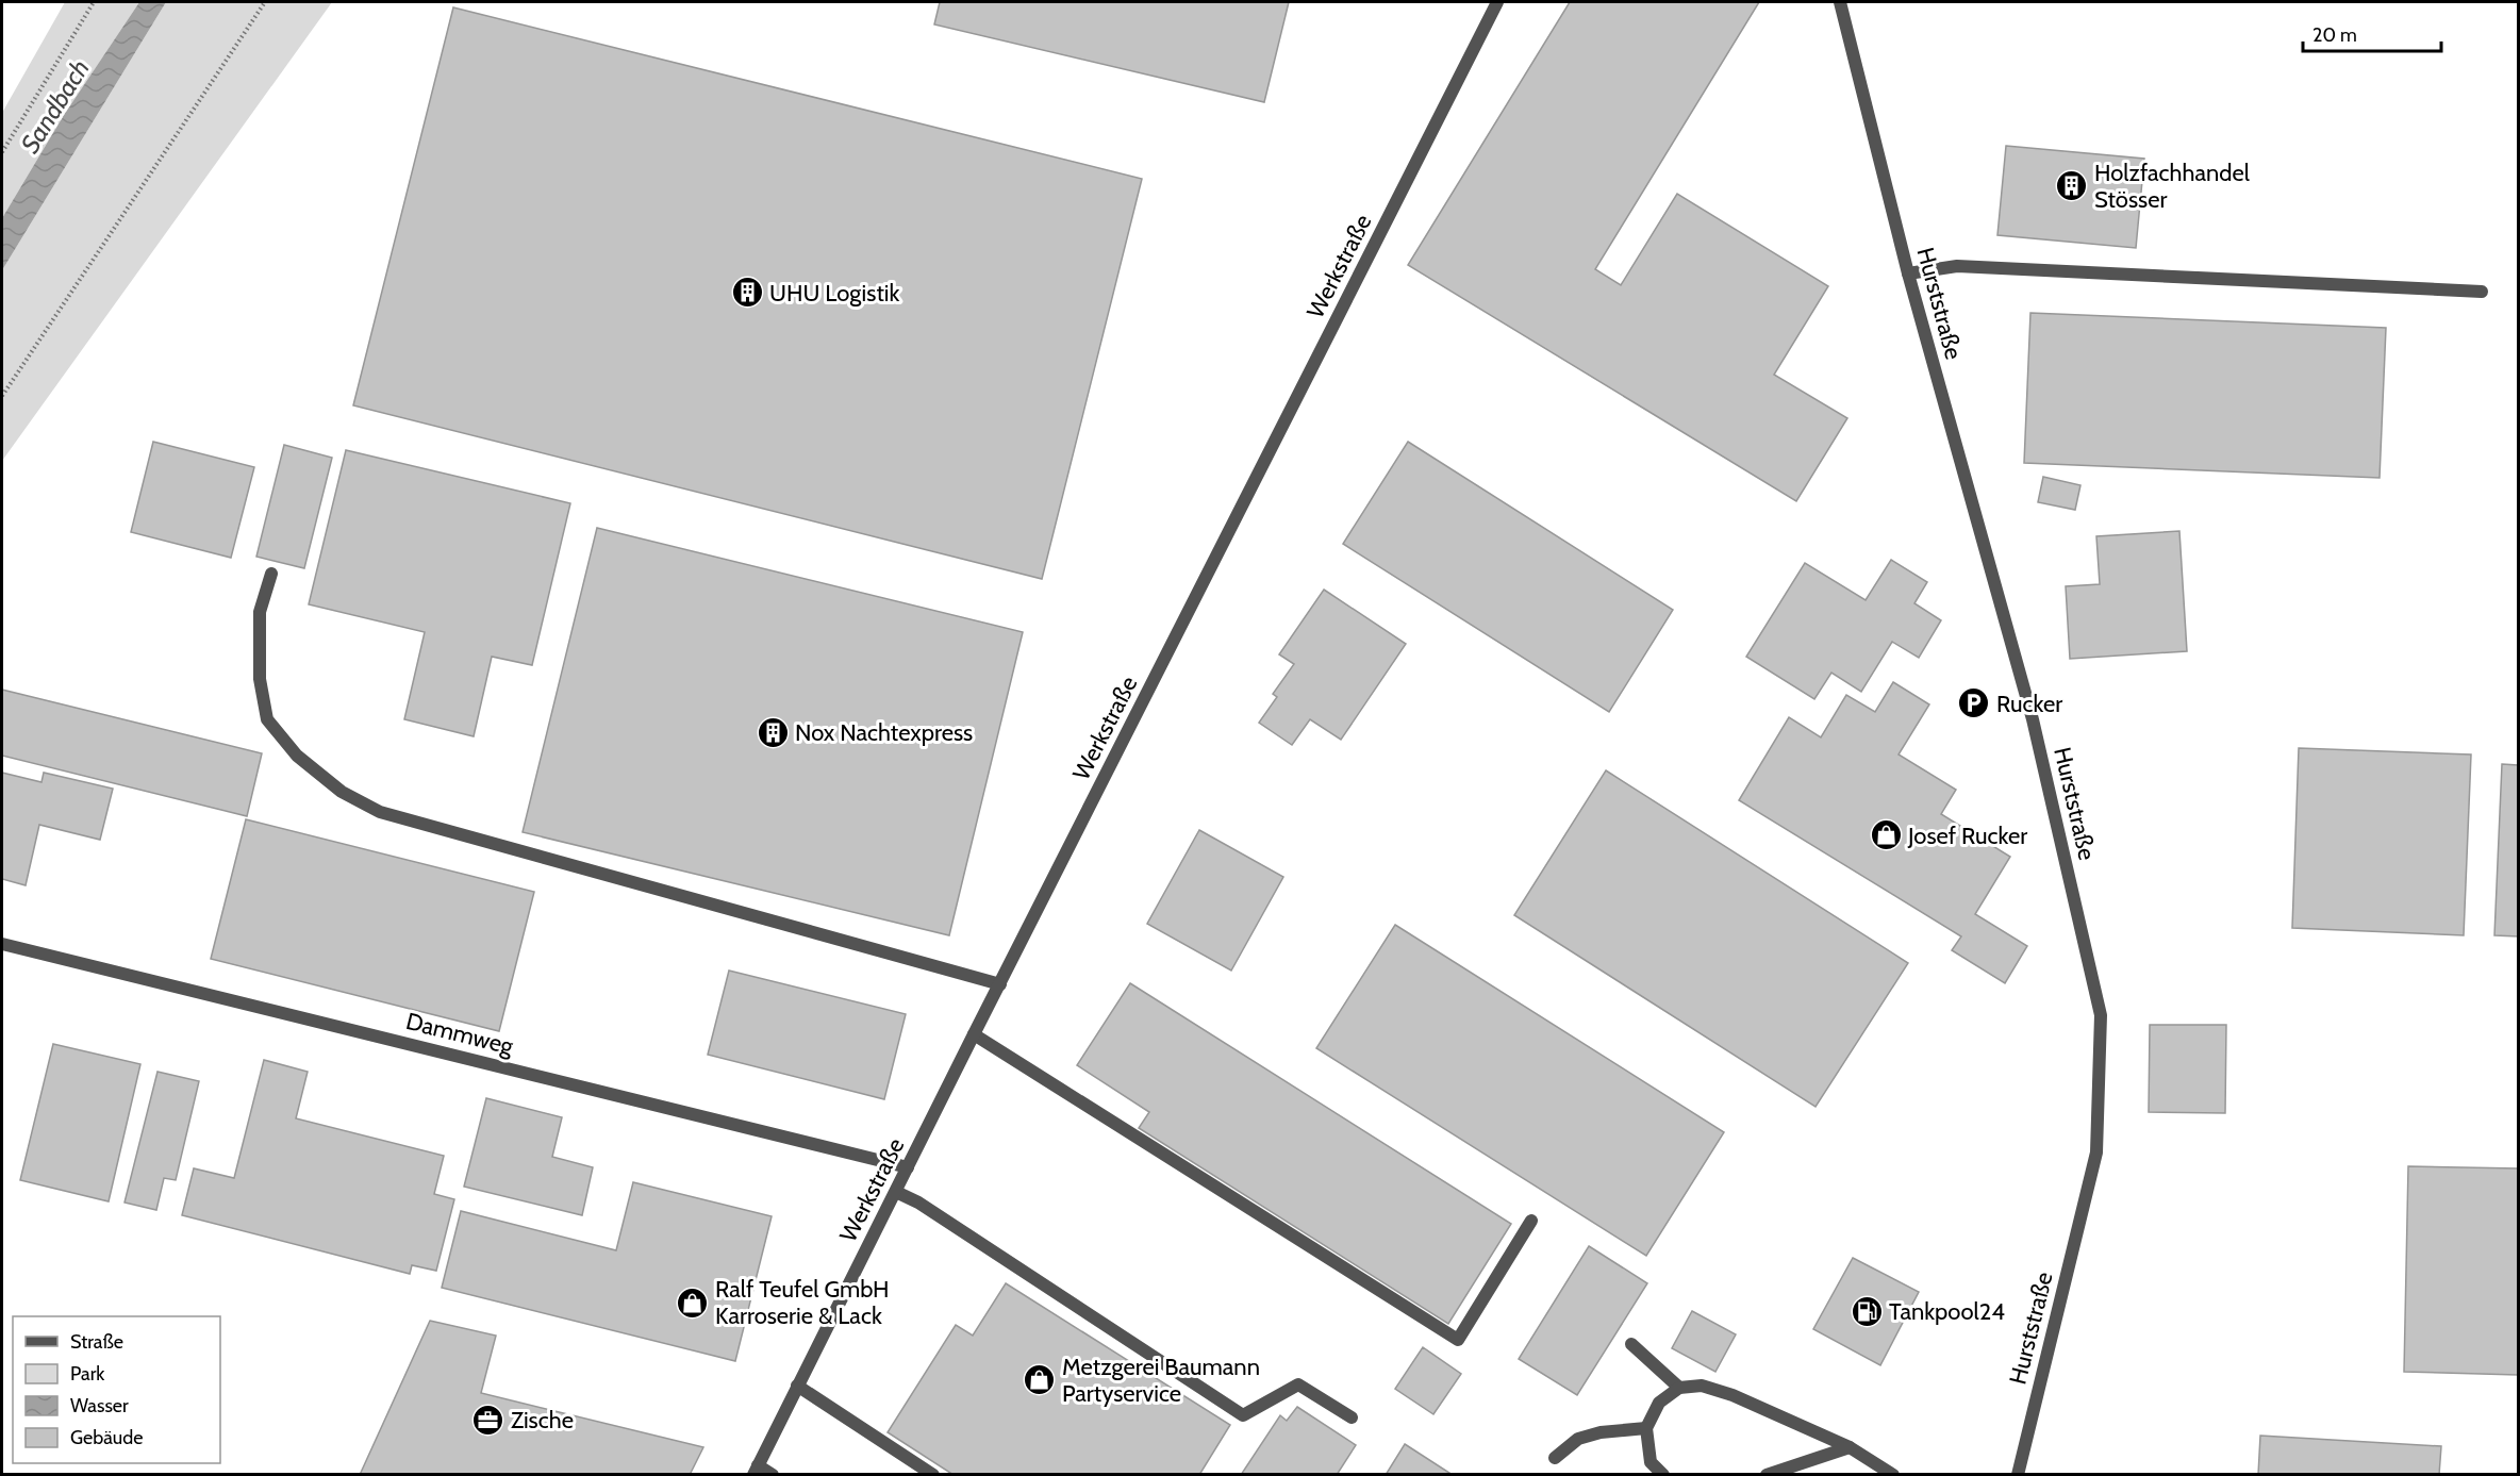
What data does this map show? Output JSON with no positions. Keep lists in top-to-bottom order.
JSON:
{
  "streets": {
    "street": ["Werkstraße", "Hurststraße", "Dammweg"]
  },
  "crossings": [
    ["Werkstraße", "Dammweg"]
  ],
  "water": ["Sandbach"],
  "places": {
    "building": ["Holzfachhandel Stösser", "UHU Logistik", "Nox Nachtexpress"],
    "parking": ["Rucker"],
    "shop": ["Josef Rucker", "Ralf Teufel GmbH Karroserie & Lack", "Metzgerei Baumann Partyservice"],
    "fuel station": ["Tankpool24"],
    "office": ["Zische"]
  },
  "legend": [
    "Straße",
    "Park",
    "Wasser",
    "Gebäude"
  ],
  "scale_bar": "20 m"
}
